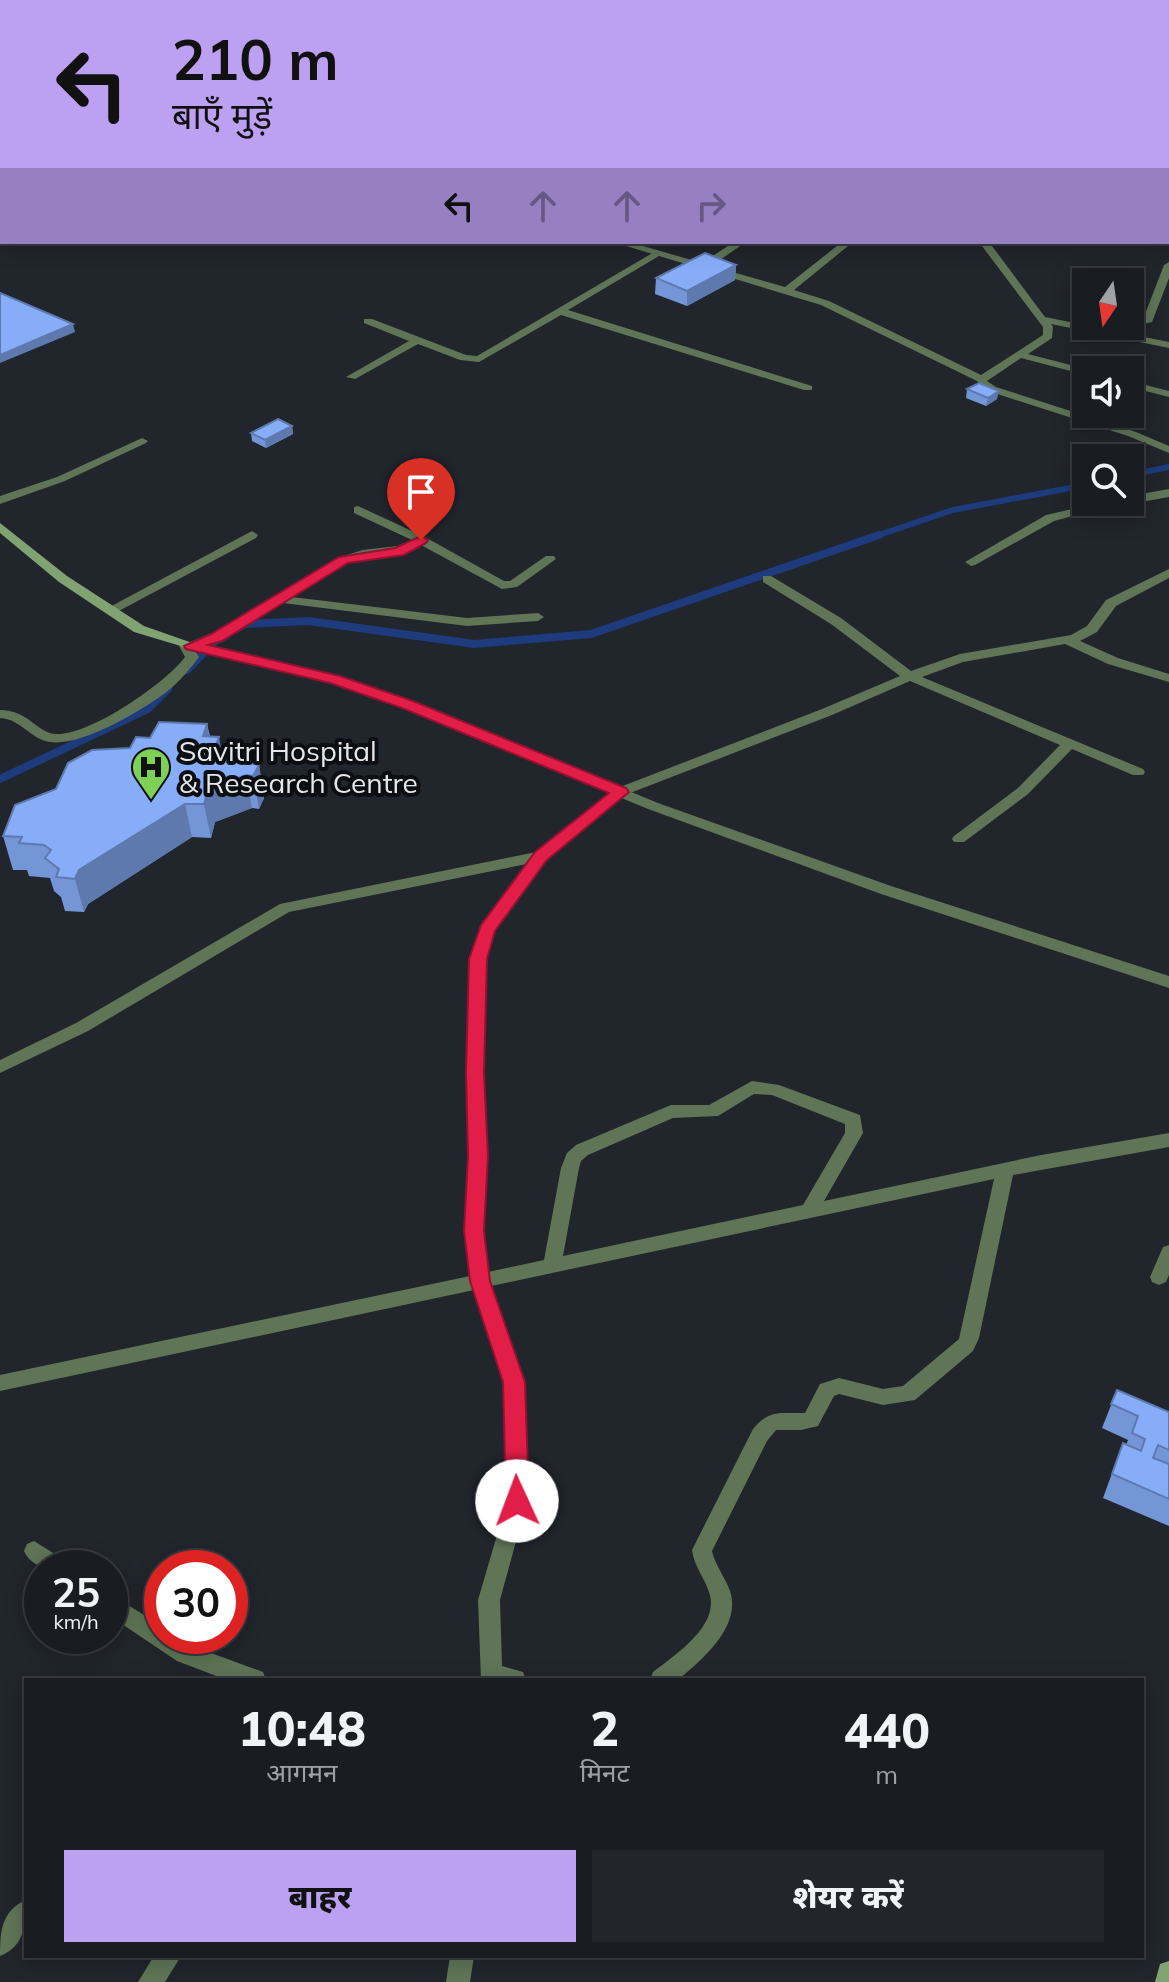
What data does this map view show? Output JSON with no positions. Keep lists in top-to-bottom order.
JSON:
{
  "places": {
    "hospital": ["Savitri Hospital & Research Centre"]
  },
  "north": "bottom",
  "page": {
    "turn": ["210 m", "बाएँ मुड़ें"],
    "speed": "25 km/h",
    "limit": "30",
    "eta": [
      "10:48",
      "आगमन",
      "2",
      "मिनट",
      "440",
      "m"
    ],
    "buttons": ["बाहर", "शेयर करें"]
  }
}
